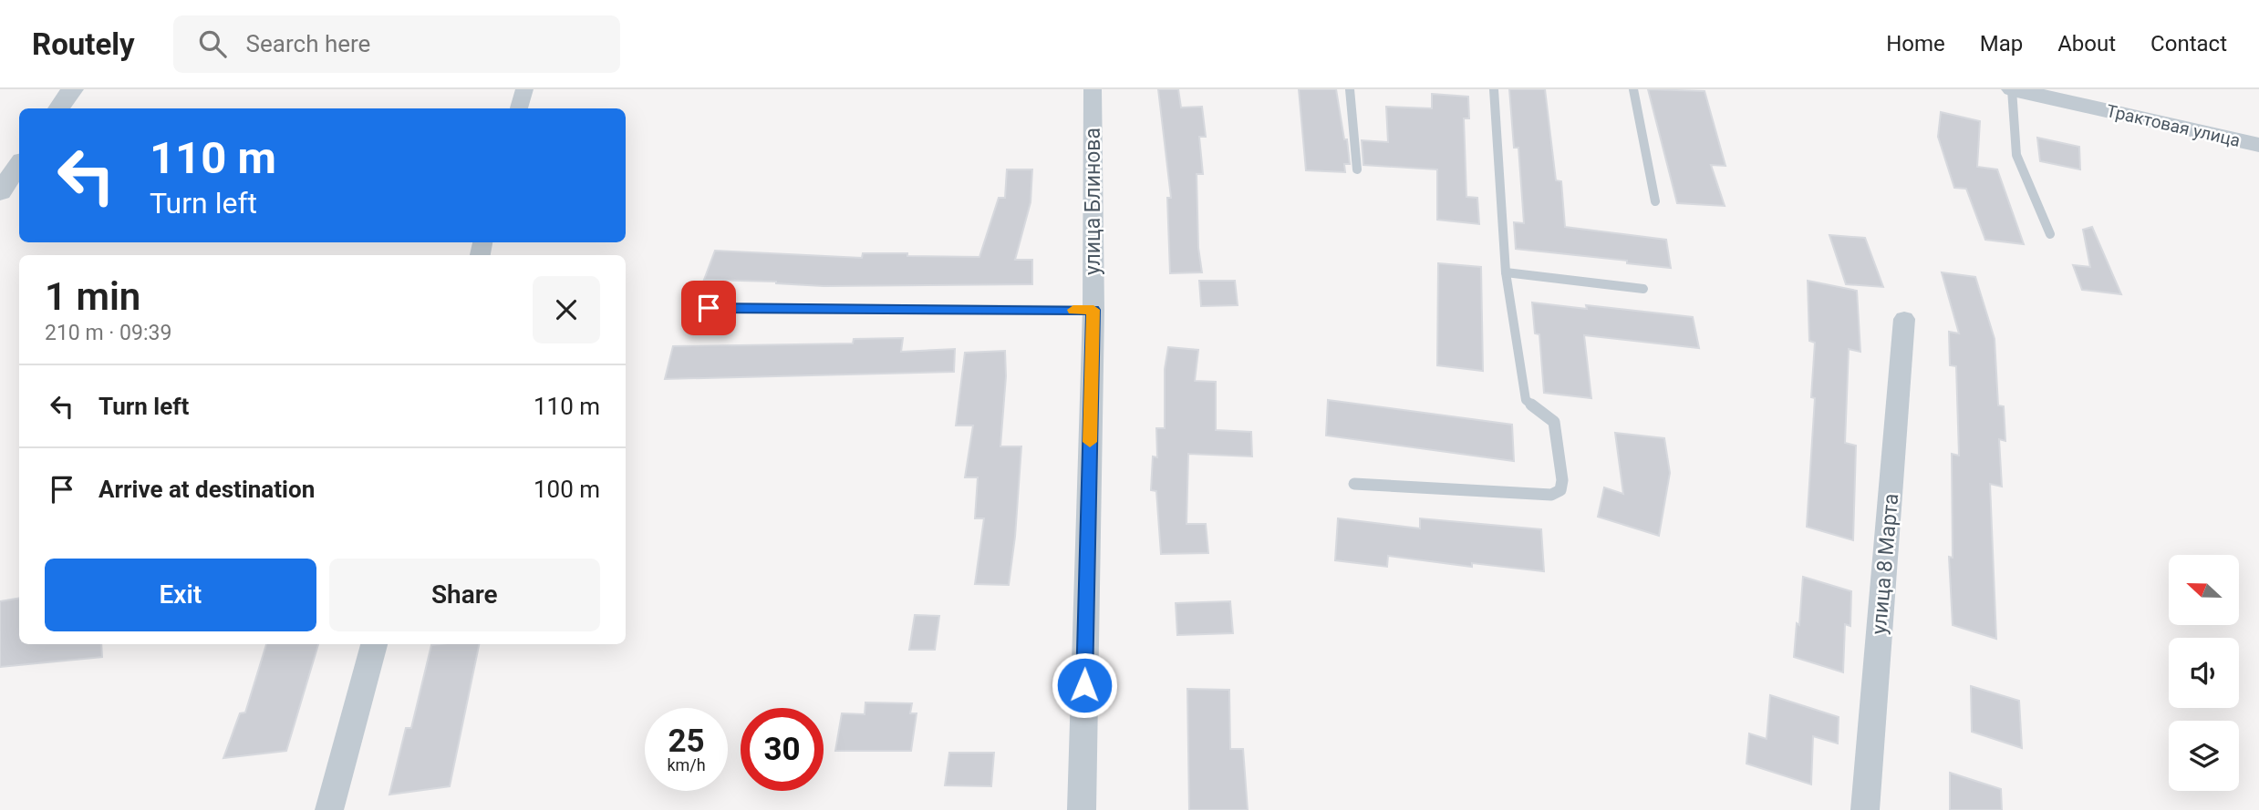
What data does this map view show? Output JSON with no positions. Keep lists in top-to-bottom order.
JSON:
{
  "streets": {
    "street": ["Трактовая улица", "улица Блинова", "улица 8 Марта"]
  },
  "north": "left",
  "page": {
    "header": "Routely",
    "search": "Search here",
    "nav": [
      "Home",
      "Map",
      "About",
      "Contact"
    ],
    "turn": ["110 m", "Turn left"],
    "heading": ["1 min", "210 m · 09:39"],
    "list": [
      {
        "name": "Turn left",
        "value": "110 m"
      },
      {
        "name": "Arrive at destination",
        "value": "100 m"
      }
    ],
    "buttons": ["Exit", "Share"],
    "speed": "25 km/h",
    "limit": "30"
  }
}
